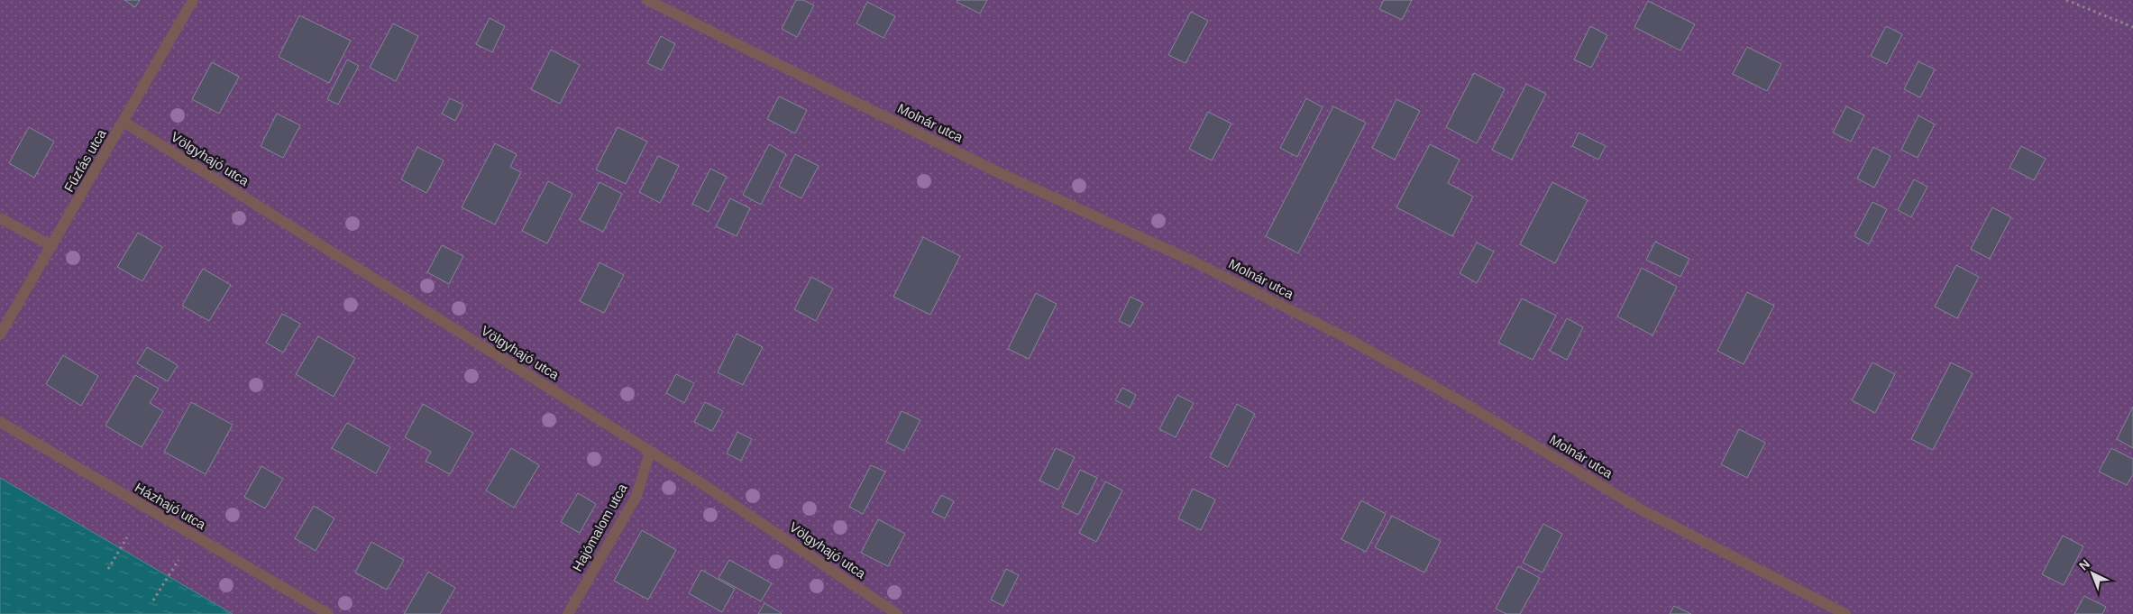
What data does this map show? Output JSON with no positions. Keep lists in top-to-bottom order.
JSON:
{
  "streets": {
    "street": [
      "Molnár utca",
      "Völgyhajó utca",
      "Fűzfás utca",
      "Házhajó utca",
      "Hajómalom utca"
    ]
  },
  "crossings": [
    ["Völgyhajó utca", "Fűzfás utca"],
    ["Völgyhajó utca", "Hajómalom utca"]
  ],
  "north": "top left"
}
